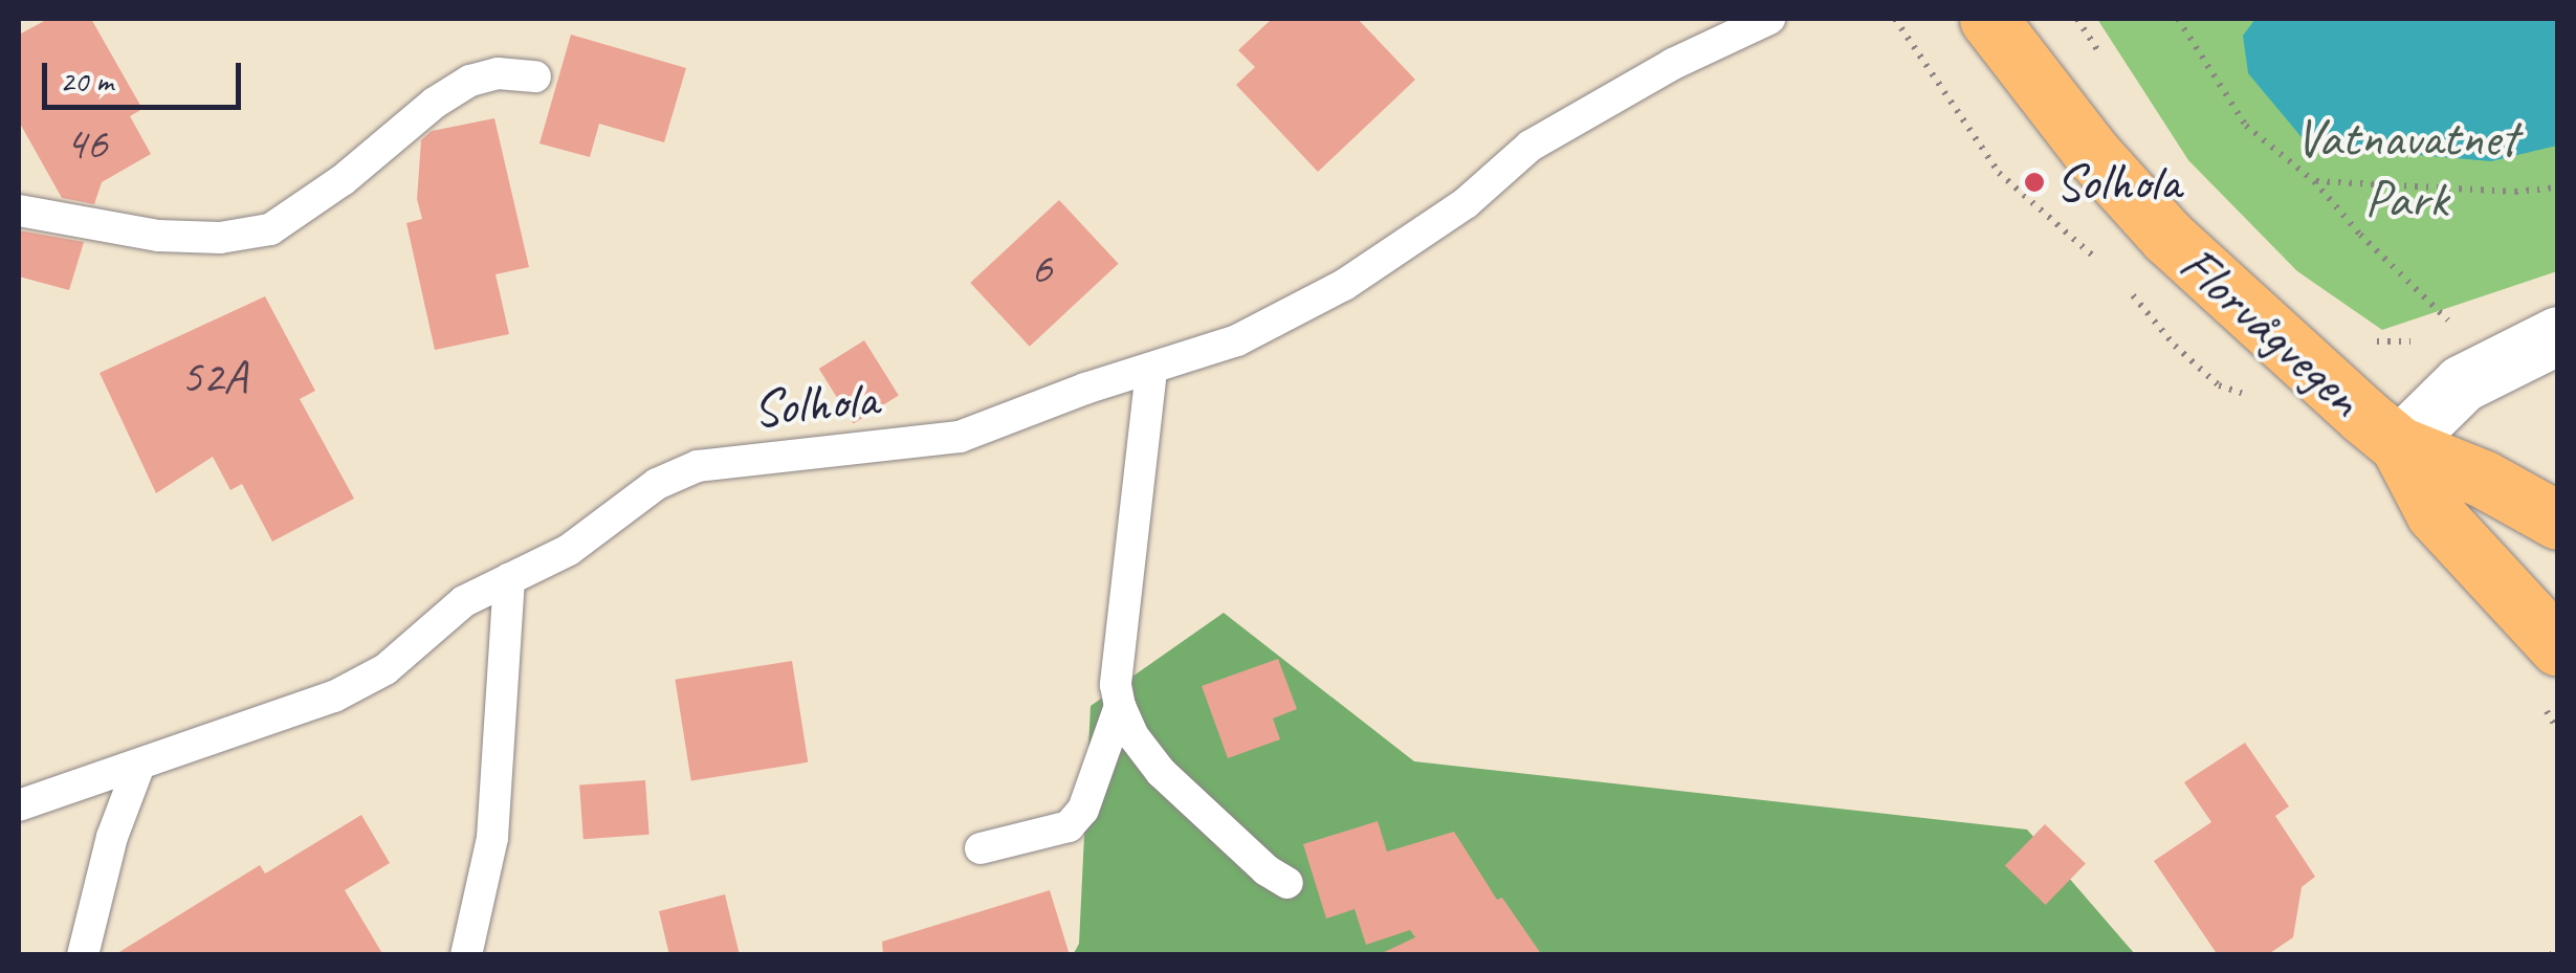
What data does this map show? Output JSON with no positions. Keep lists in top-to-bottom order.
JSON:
{
  "streets": {
    "main road": ["Florvågvegen"],
    "lane": ["Solhola"]
  },
  "parks": ["Vatnavatnet Park"],
  "places": ["Solhola"],
  "house_numbers": ["46", "6", "52A"],
  "scale_bar": "20 m"
}
